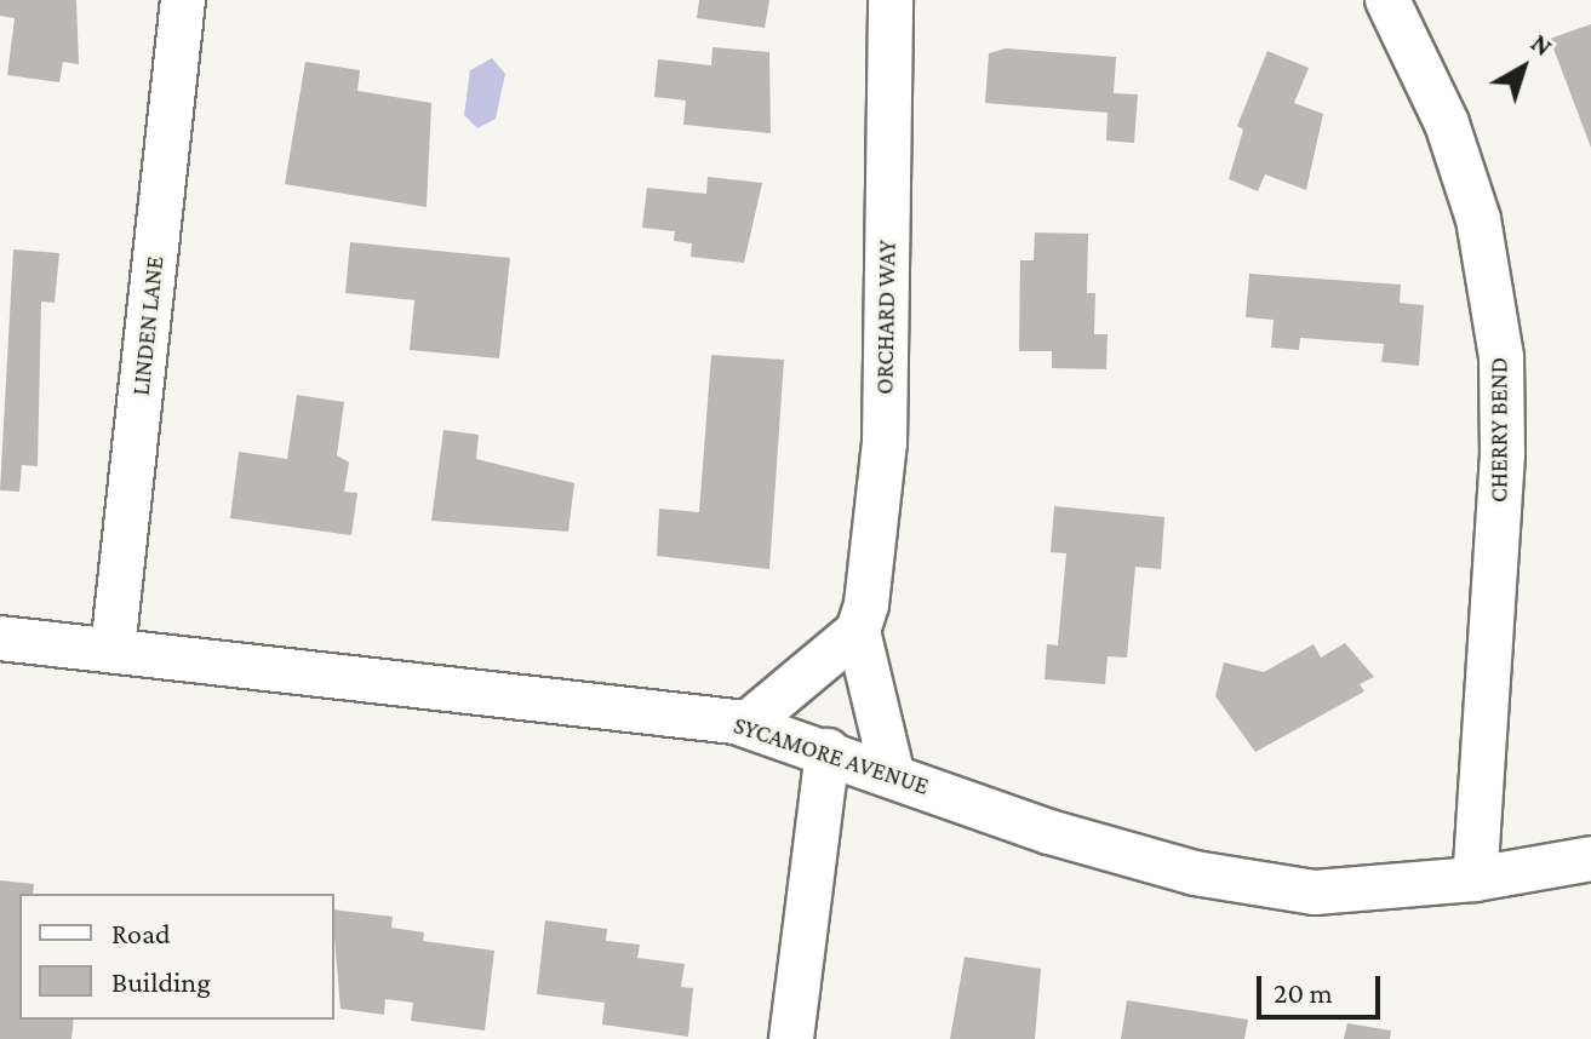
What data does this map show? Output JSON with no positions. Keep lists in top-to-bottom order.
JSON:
{
  "streets": {
    "street": [
      "ORCHARD WAY",
      "LINDEN LANE",
      "CHERRY BEND",
      "SYCAMORE AVENUE"
    ]
  },
  "crossings": [
    ["ORCHARD WAY", "SYCAMORE AVENUE"],
    ["LINDEN LANE", "SYCAMORE AVENUE"],
    ["CHERRY BEND", "SYCAMORE AVENUE"]
  ],
  "legend": ["Road", "Building"],
  "scale_bar": "20 m",
  "north": "top right"
}
